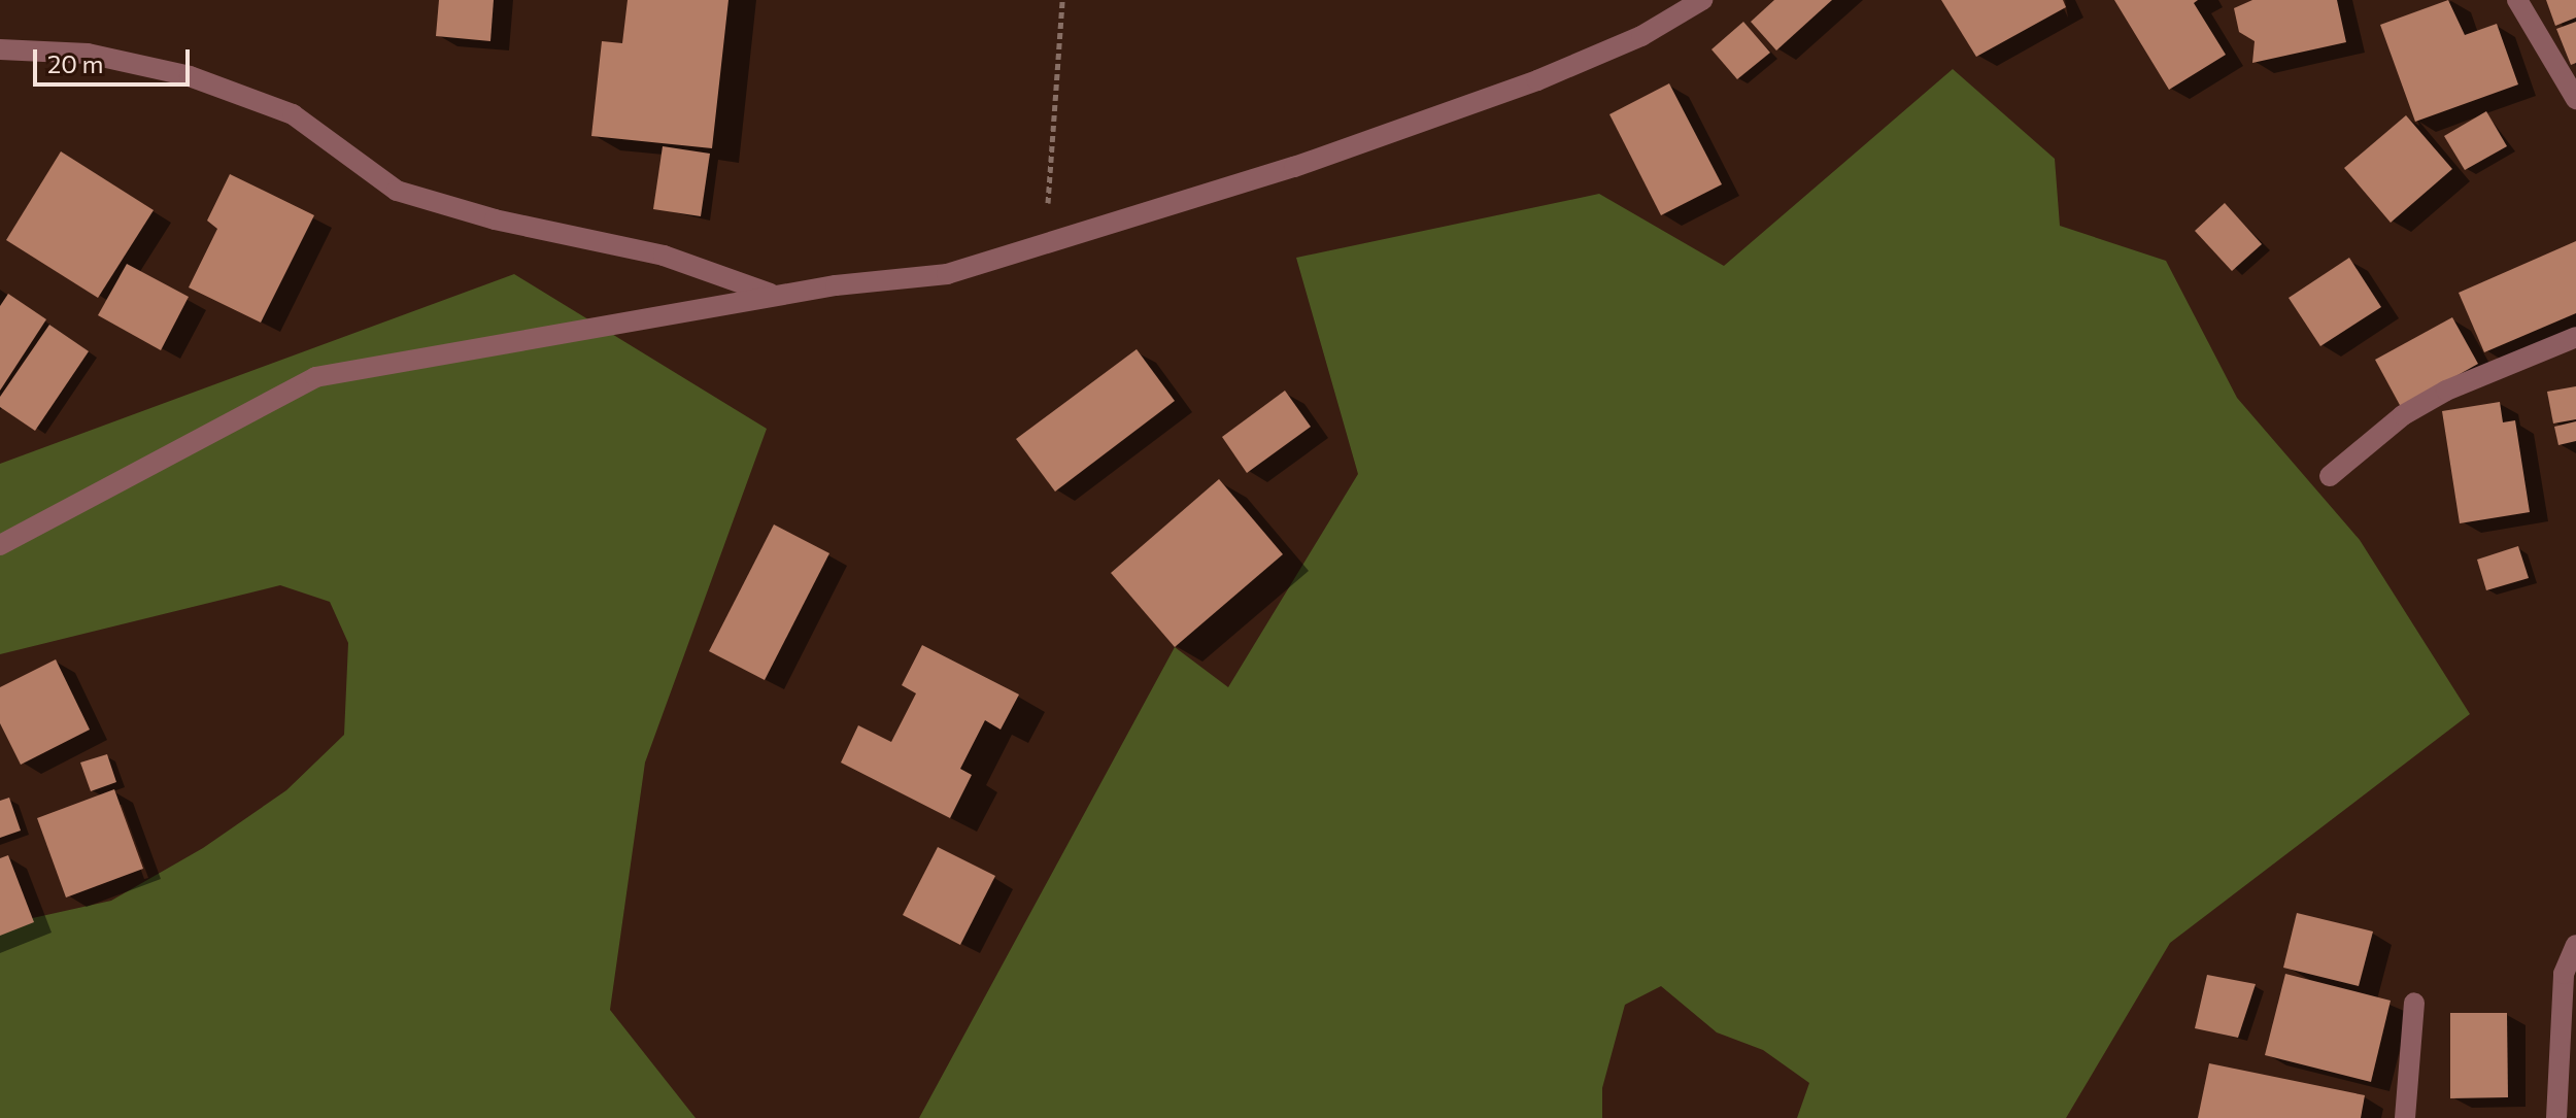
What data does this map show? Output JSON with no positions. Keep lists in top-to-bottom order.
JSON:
{
  "scale_bar": "20 m"
}
